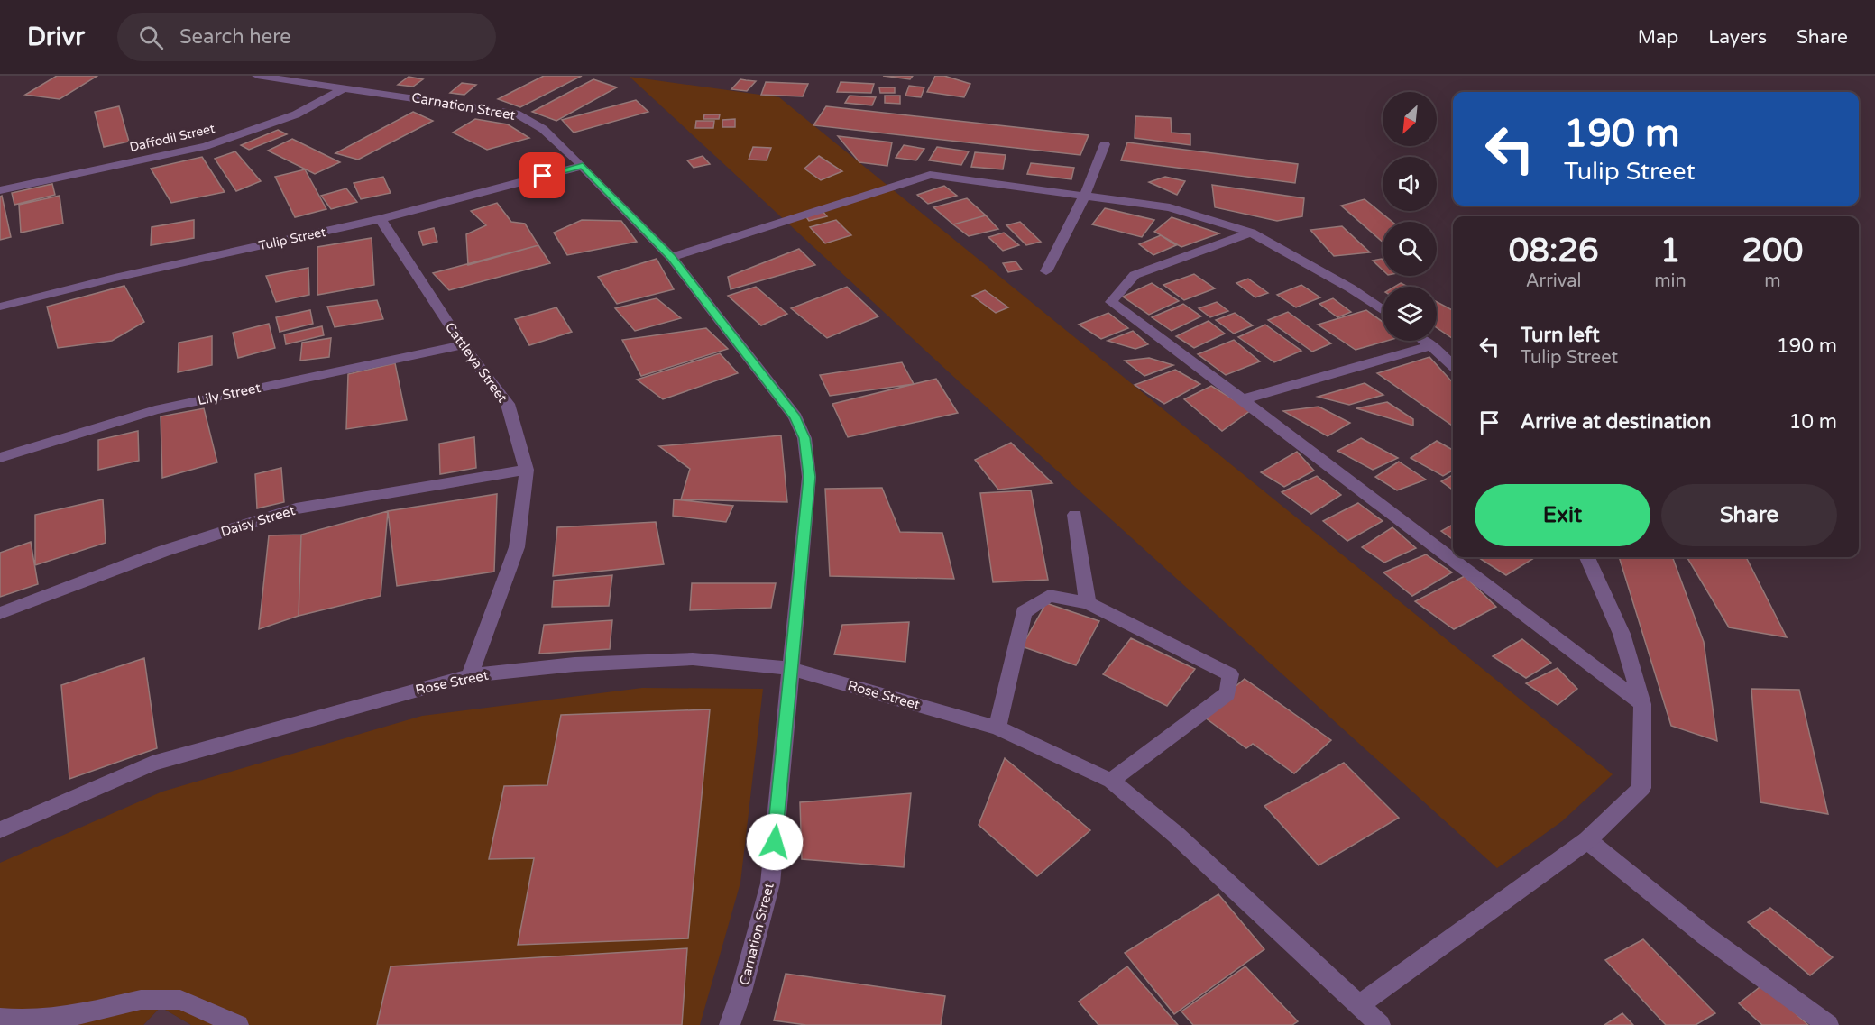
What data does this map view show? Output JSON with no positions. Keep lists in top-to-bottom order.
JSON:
{
  "streets": {
    "street": [
      "Carnation Street",
      "Daffodil Street",
      "Tulip Street",
      "Cattleya Street",
      "Lily Street",
      "Daisy Street",
      "Rose Street"
    ]
  },
  "crossings": [
    ["Carnation Street", "Daffodil Street"],
    ["Carnation Street", "Tulip Street"],
    ["Carnation Street", "Rose Street"],
    ["Tulip Street", "Cattleya Street"],
    ["Cattleya Street", "Lily Street"],
    ["Cattleya Street", "Daisy Street"],
    ["Cattleya Street", "Rose Street"]
  ],
  "north": "bottom left",
  "page": {
    "header": "Drivr",
    "search": "Search here",
    "nav": ["Map", "Layers", "Share"],
    "turn": ["190 m", "Tulip Street"],
    "eta": [
      "08:26",
      "Arrival",
      "1",
      "min",
      "200",
      "m"
    ],
    "list": [
      {
        "name": "Turn left",
        "note": "Tulip Street",
        "value": "190 m"
      },
      {
        "name": "Arrive at destination",
        "value": "10 m"
      }
    ],
    "buttons": ["Exit", "Share"]
  }
}
